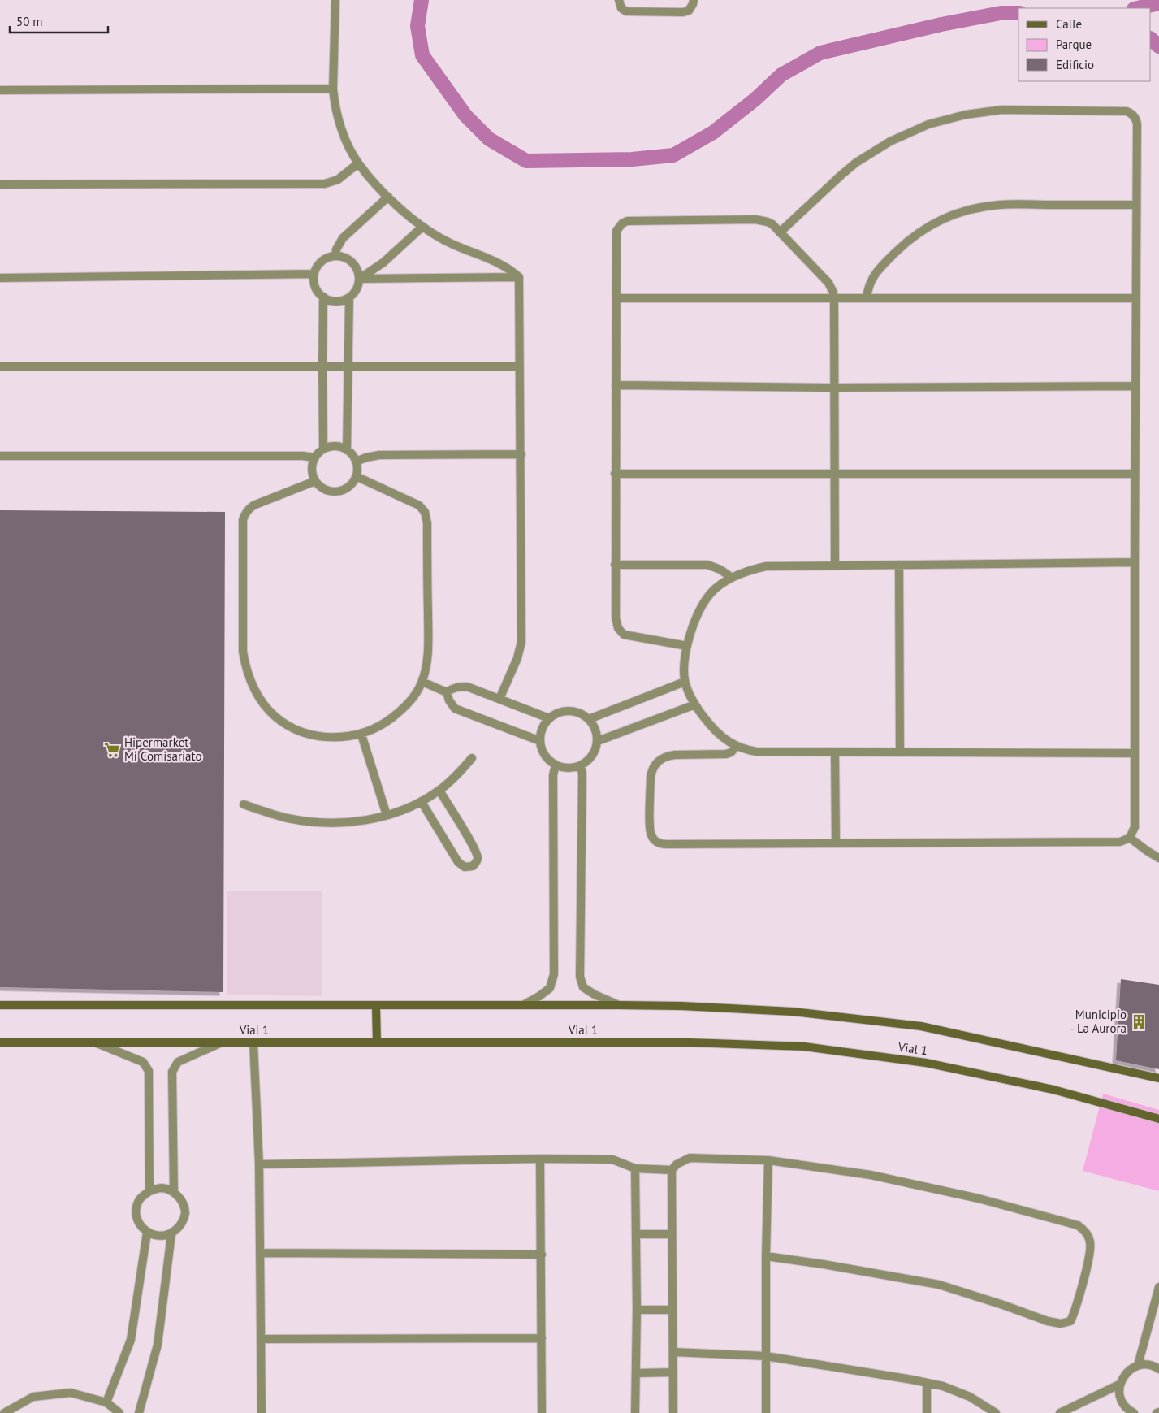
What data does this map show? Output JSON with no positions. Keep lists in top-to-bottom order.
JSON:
{
  "streets": {
    "street": ["Vial 1"]
  },
  "places": {
    "supermarket": ["Hipermarket Mi Comisariato"],
    "building": ["Municipio - La Aurora"]
  },
  "legend": ["Calle", "Parque", "Edificio"],
  "scale_bar": "50 m"
}
